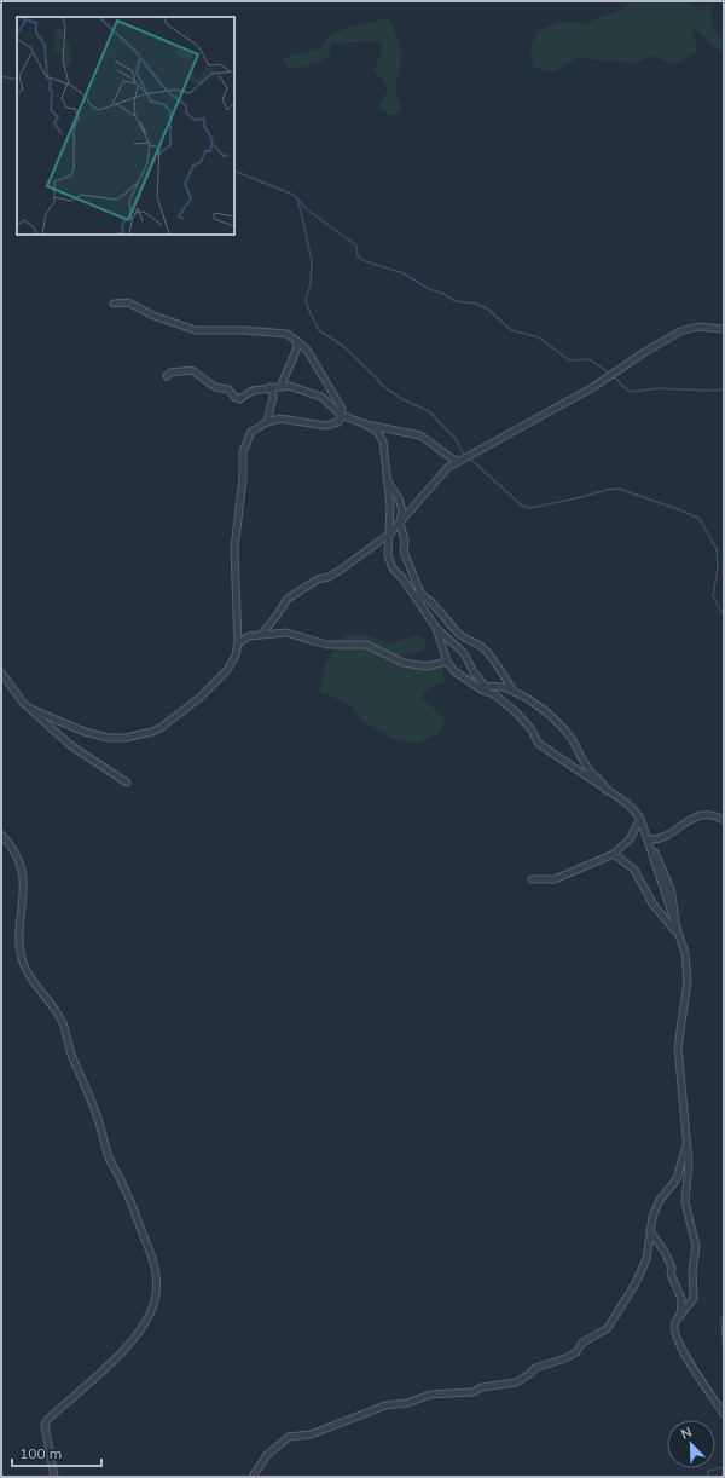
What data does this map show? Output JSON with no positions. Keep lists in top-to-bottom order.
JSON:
{
  "scale_bar": "100 m",
  "north": "top left"
}
